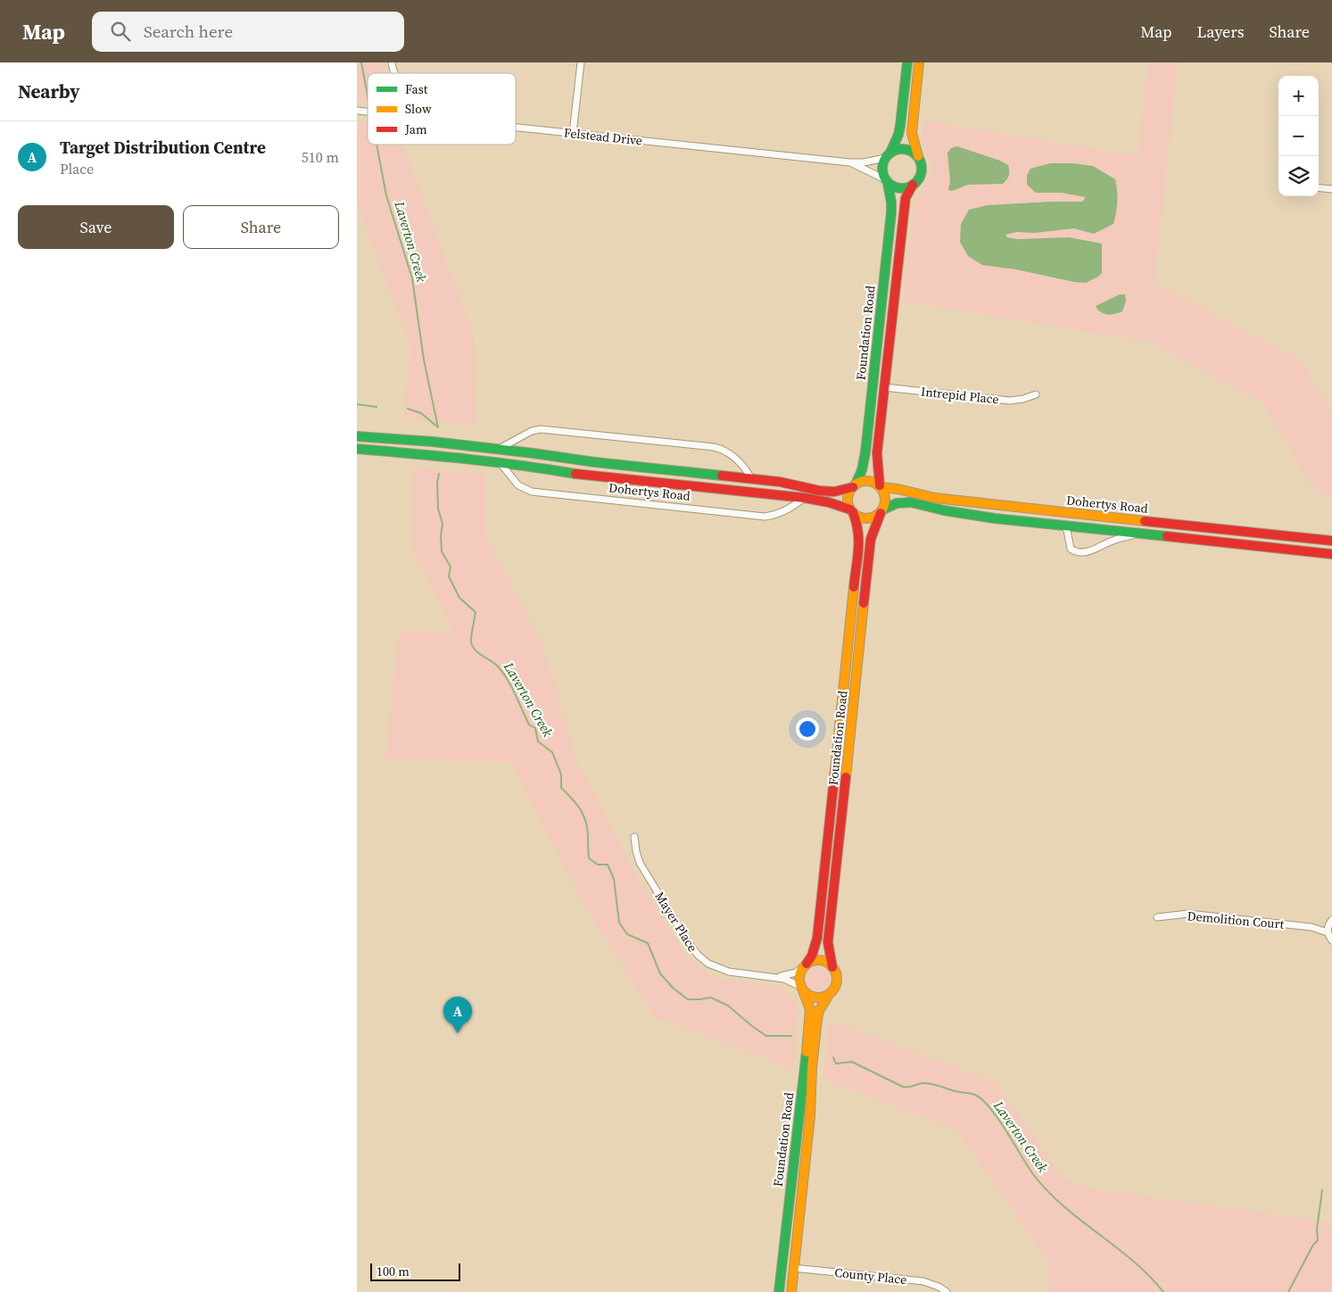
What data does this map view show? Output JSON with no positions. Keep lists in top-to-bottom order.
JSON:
{
  "streets": {
    "street": [
      "Felstead Drive",
      "Foundation Road",
      "Intrepid Place",
      "Dohertys Road",
      "Demolition Court",
      "Mayer Place",
      "County Place"
    ]
  },
  "crossings": [
    ["Felstead Drive", "Foundation Road"],
    ["Foundation Road", "Intrepid Place"],
    ["Foundation Road", "Dohertys Road"],
    ["Foundation Road", "Mayer Place"],
    ["Foundation Road", "County Place"]
  ],
  "water": ["Laverton Creek"],
  "legend": ["Fast", "Slow", "Jam"],
  "scale_bar": "100 m",
  "page": {
    "header": "Map",
    "search": "Search here",
    "nav": ["Map", "Layers", "Share"],
    "heading": "Nearby",
    "map_buttons": ["+", "−"],
    "list": [
      {
        "mark": "A",
        "name": "Target Distribution Centre",
        "note": "Place",
        "value": "510 m"
      }
    ],
    "buttons": ["Save", "Share"],
    "pins": "A",
    "scale": "100 m"
  }
}
